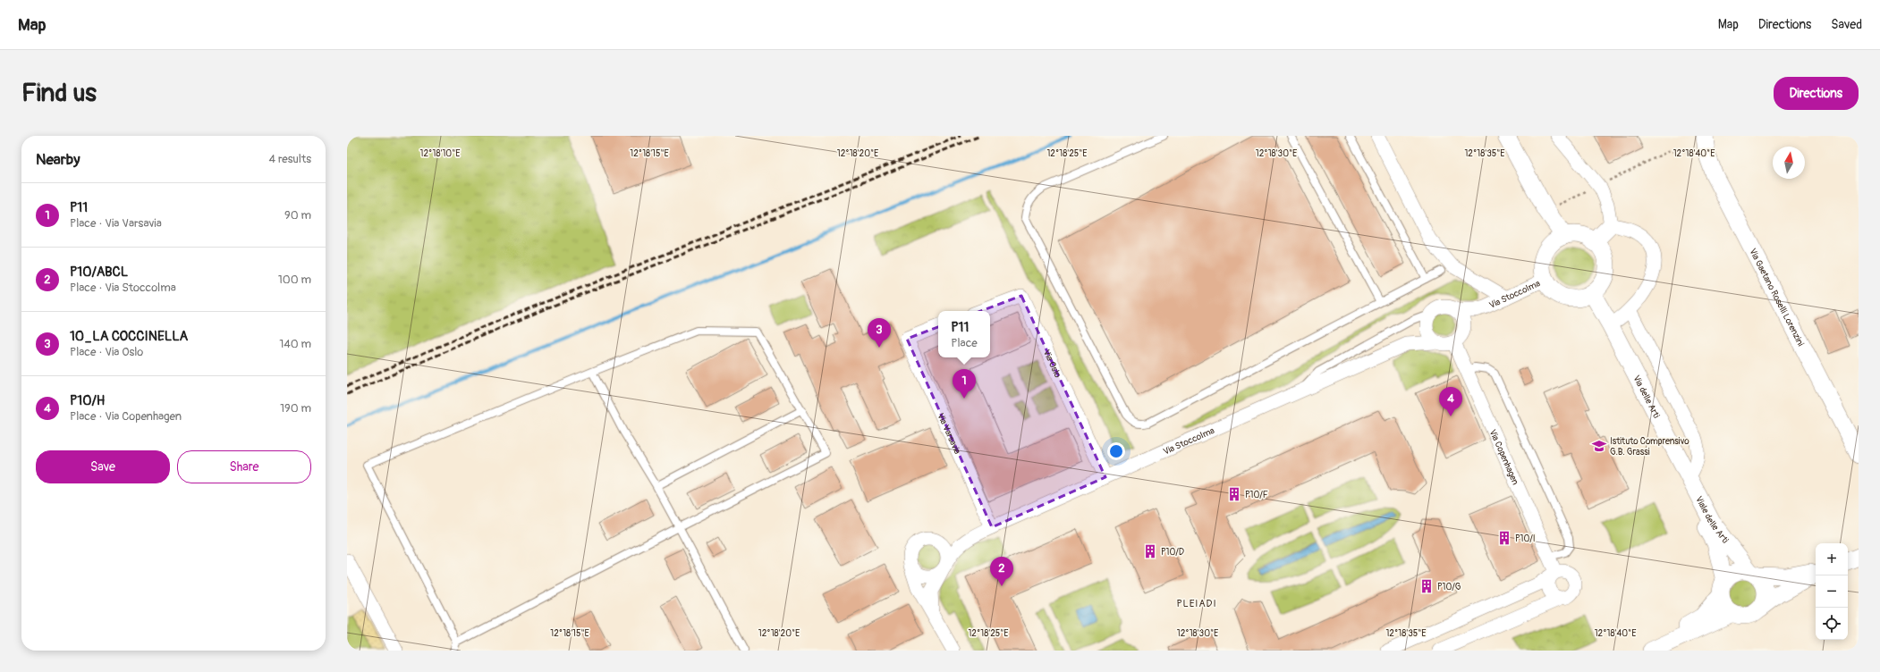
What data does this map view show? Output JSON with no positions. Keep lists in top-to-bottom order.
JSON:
{
  "streets": {
    "street": [
      "Via Stoccolma",
      "Via Gaetano Roselli Lorenzini",
      "Via Oslo",
      "Via delle Arti",
      "Via Varsavia",
      "Via Copenhagen",
      "Viale delle Arti"
    ]
  },
  "crossings": [
    ["Via Stoccolma", "Via Oslo"],
    ["Via Stoccolma", "Via delle Arti"],
    ["Via Stoccolma", "Via Varsavia"],
    ["Via Stoccolma", "Via Copenhagen"],
    ["Via delle Arti", "Viale delle Arti"]
  ],
  "districts": ["PLEIADI"],
  "places": {
    "school or university": ["Istituto Comprensivo G.B. Grassi"],
    "building": [
      "P10/F",
      "P10/I",
      "P10/D",
      "P10/G"
    ]
  },
  "north": "top",
  "page": {
    "header": "Map",
    "nav": ["Map", "Directions", "Saved"],
    "buttons": [
      "Directions",
      ["Save", "Share"]
    ],
    "title": "Find us",
    "heading": ["Nearby", "4 results"],
    "list": [
      {
        "mark": "1",
        "name": "P11",
        "note": "Place · Via Varsavia",
        "value": "90 m"
      },
      {
        "mark": "2",
        "name": "P10/ABCL",
        "note": "Place · Via Stoccolma",
        "value": "100 m"
      },
      {
        "mark": "3",
        "name": "10_LA COCCINELLA",
        "note": "Place · Via Oslo",
        "value": "140 m"
      },
      {
        "mark": "4",
        "name": "P10/H",
        "note": "Place · Via Copenhagen",
        "value": "190 m"
      }
    ],
    "popup": ["P11", "Place"],
    "pins": [
      "3",
      "1",
      "4",
      "2"
    ],
    "map_buttons": ["+", "−"]
  },
  "coordinates": [
    "12°18'30\"E",
    "12°18'10\"E",
    "12°18'15\"E",
    "12°18'20\"E",
    "12°18'25\"E",
    "12°18'35\"E",
    "12°18'40\"E"
  ]
}
